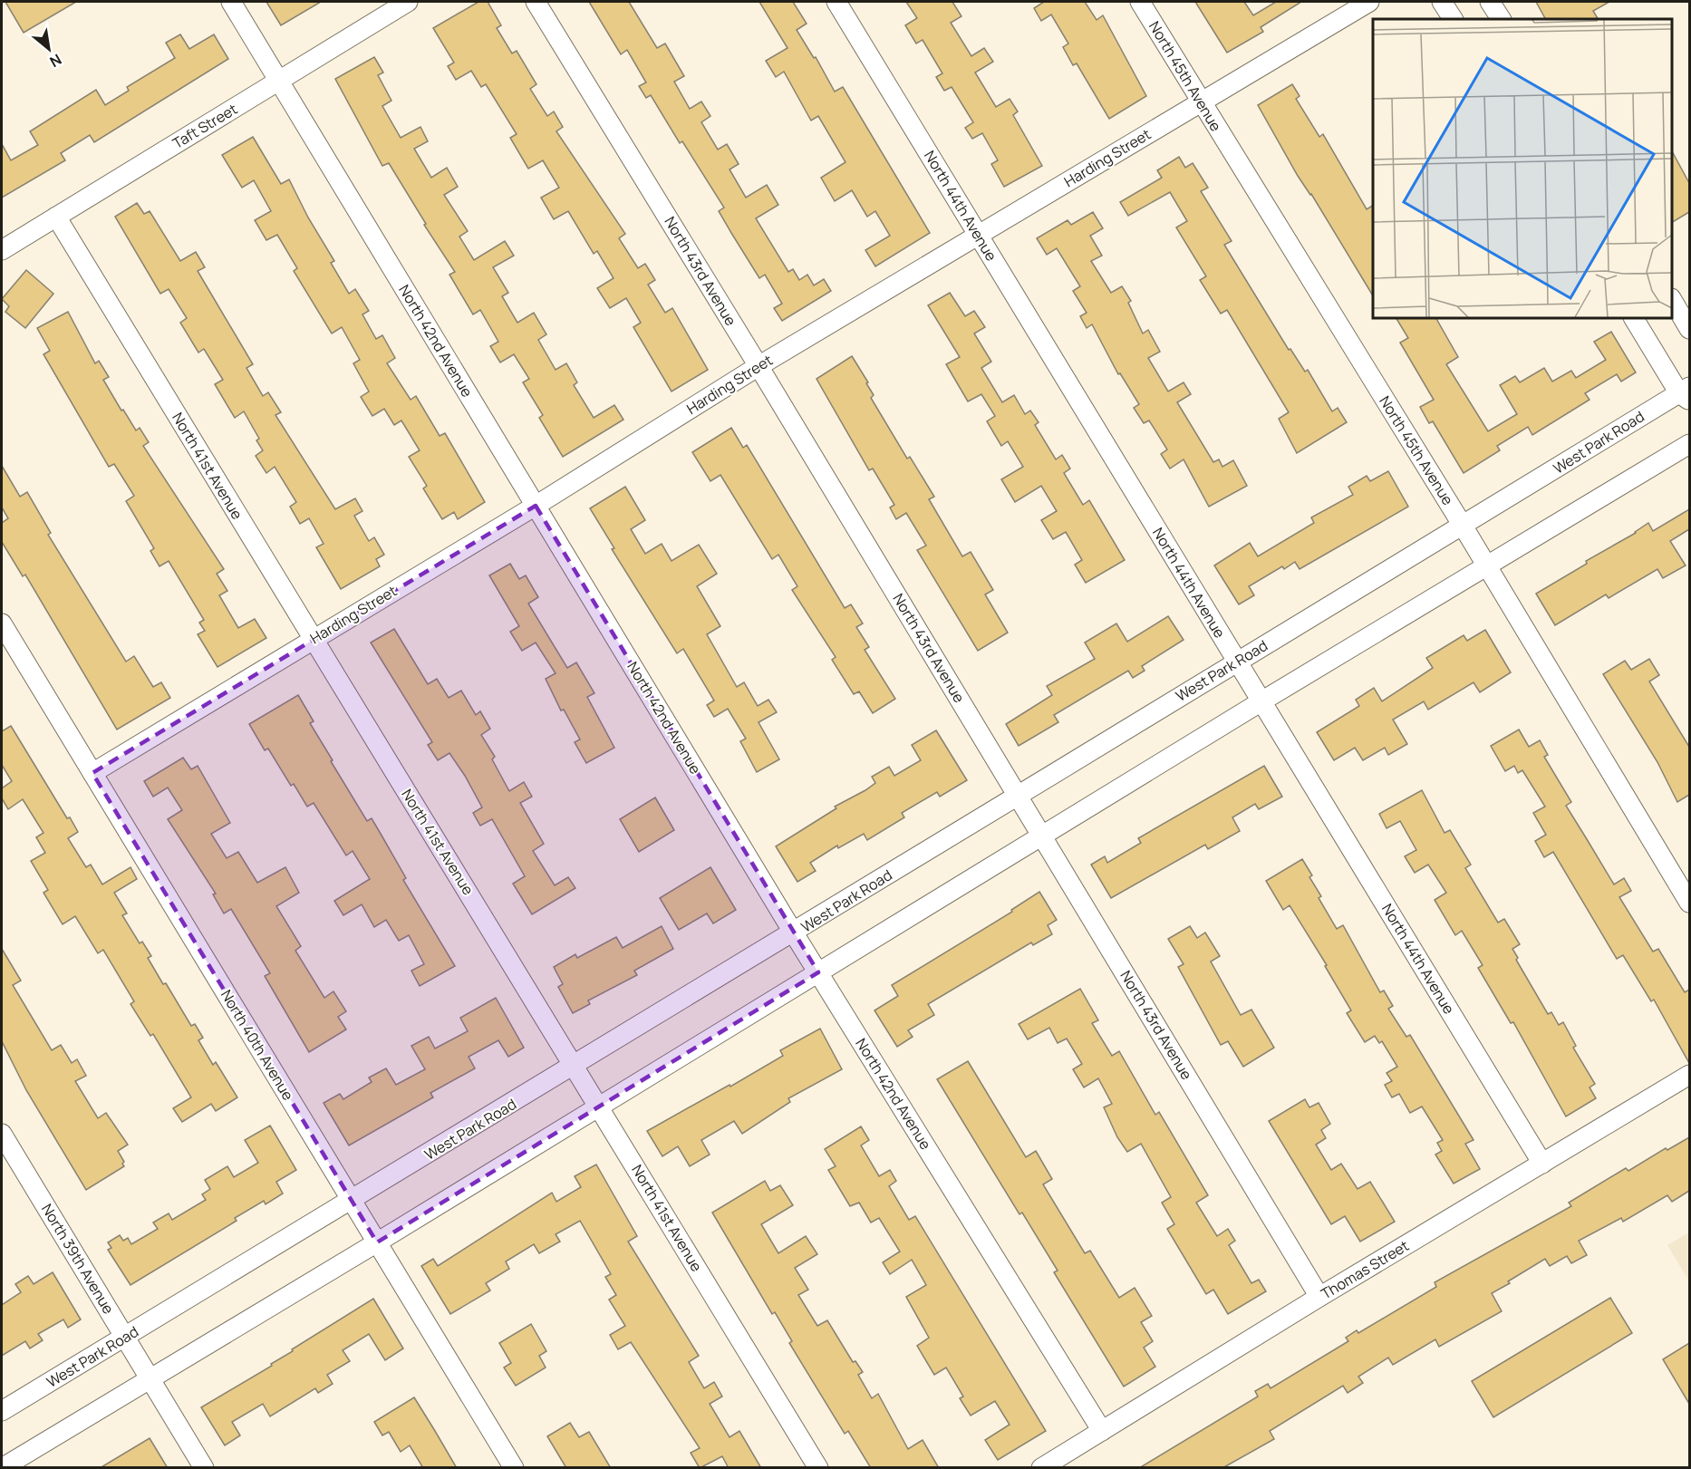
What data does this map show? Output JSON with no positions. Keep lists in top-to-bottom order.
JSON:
{
  "streets": {
    "street": [
      "North 45th Avenue",
      "Taft Street",
      "Harding Street",
      "North 44th Avenue",
      "North 43rd Avenue",
      "North 42nd Avenue",
      "West Park Road",
      "North 41st Avenue",
      "North 40th Avenue",
      "North 39th Avenue",
      "Thomas Street"
    ]
  },
  "crossings": [
    ["North 45th Avenue", "Harding Street"],
    ["North 45th Avenue", "West Park Road"],
    ["Taft Street", "North 42nd Avenue"],
    ["Taft Street", "North 41st Avenue"],
    ["Harding Street", "North 44th Avenue"],
    ["Harding Street", "North 43rd Avenue"],
    ["Harding Street", "North 42nd Avenue"],
    ["Harding Street", "North 41st Avenue"],
    ["Harding Street", "North 40th Avenue"],
    ["North 44th Avenue", "West Park Road"],
    ["North 44th Avenue", "Thomas Street"],
    ["North 43rd Avenue", "West Park Road"],
    ["North 43rd Avenue", "Thomas Street"],
    ["North 42nd Avenue", "West Park Road"],
    ["North 42nd Avenue", "Thomas Street"],
    ["West Park Road", "North 41st Avenue"],
    ["West Park Road", "North 40th Avenue"],
    ["West Park Road", "North 39th Avenue"]
  ],
  "north": "bottom right"
}
